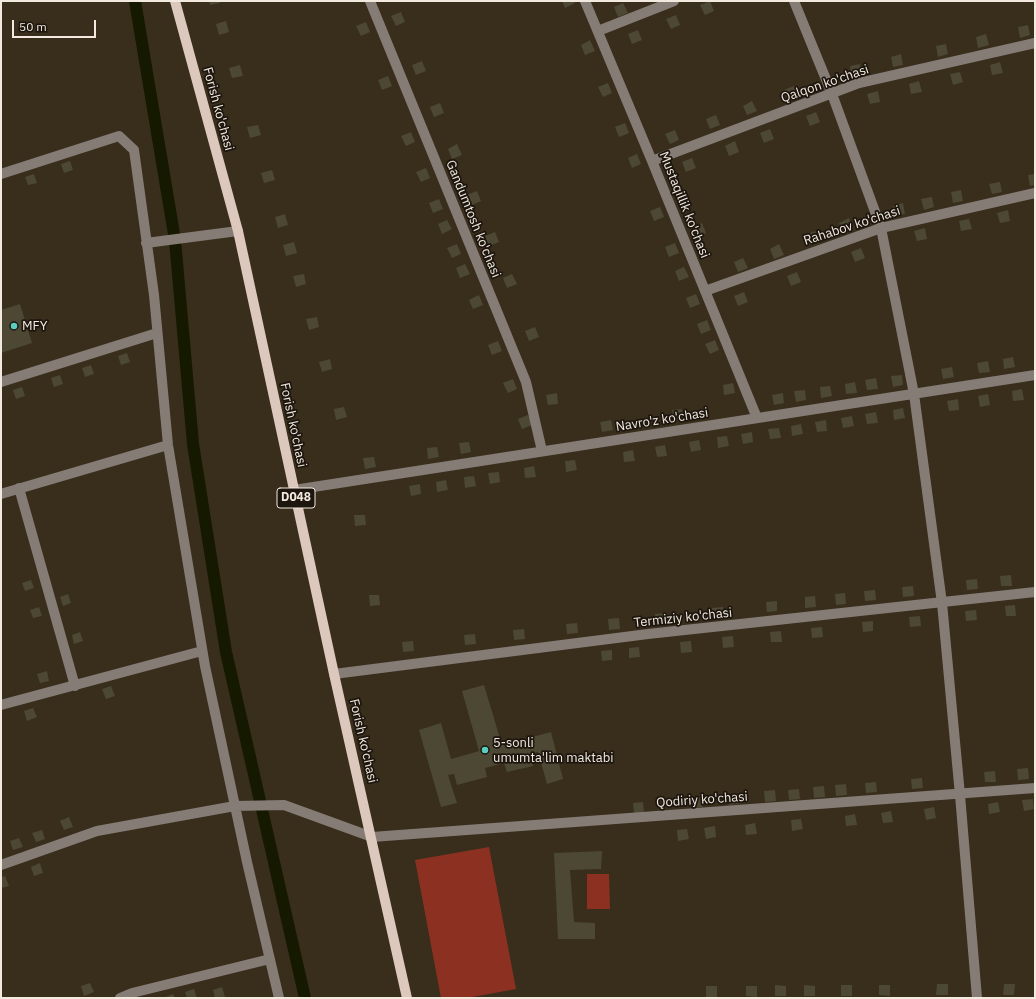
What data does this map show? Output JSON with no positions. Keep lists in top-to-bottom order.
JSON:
{
  "streets": {
    "main road": ["Forish ko'chasi", "D048"],
    "street": [
      "Qalqon ko'chasi",
      "Mustaqillik ko'chasi",
      "Gandumtosh ko'chasi",
      "Rahabov ko'chasi",
      "Navro'z ko'chasi",
      "Termiziy ko'chasi",
      "Qodiriy ko'chasi"
    ]
  },
  "crossings": [
    ["Qalqon ko'chasi", "Mustaqillik ko'chasi"],
    ["Forish ko'chasi", "Navro'z ko'chasi"],
    ["Forish ko'chasi", "Termiziy ko'chasi"],
    ["Forish ko'chasi", "Qodiriy ko'chasi"],
    ["Mustaqillik ko'chasi", "Rahabov ko'chasi"],
    ["Mustaqillik ko'chasi", "Navro'z ko'chasi"],
    ["Gandumtosh ko'chasi", "Navro'z ko'chasi"]
  ],
  "places": ["MFY", "5-sonli umumta'lim maktabi"],
  "scale_bar": "50 m"
}
